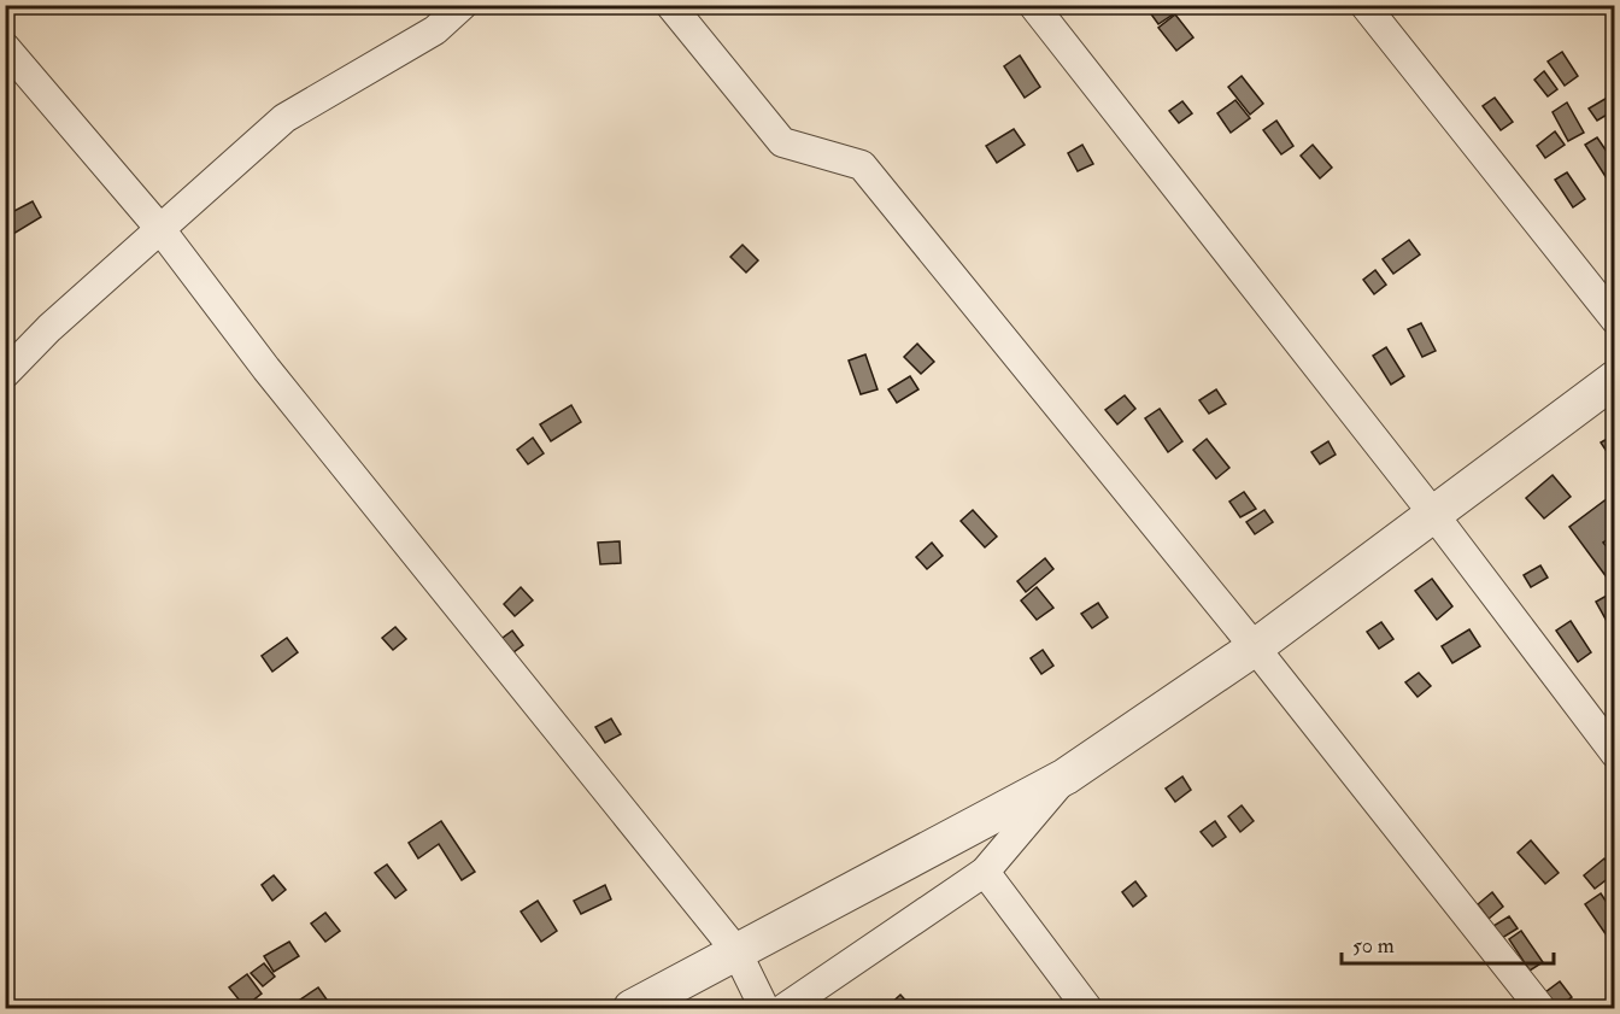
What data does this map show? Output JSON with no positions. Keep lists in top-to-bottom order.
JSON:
{
  "scale_bar": "50 m"
}
